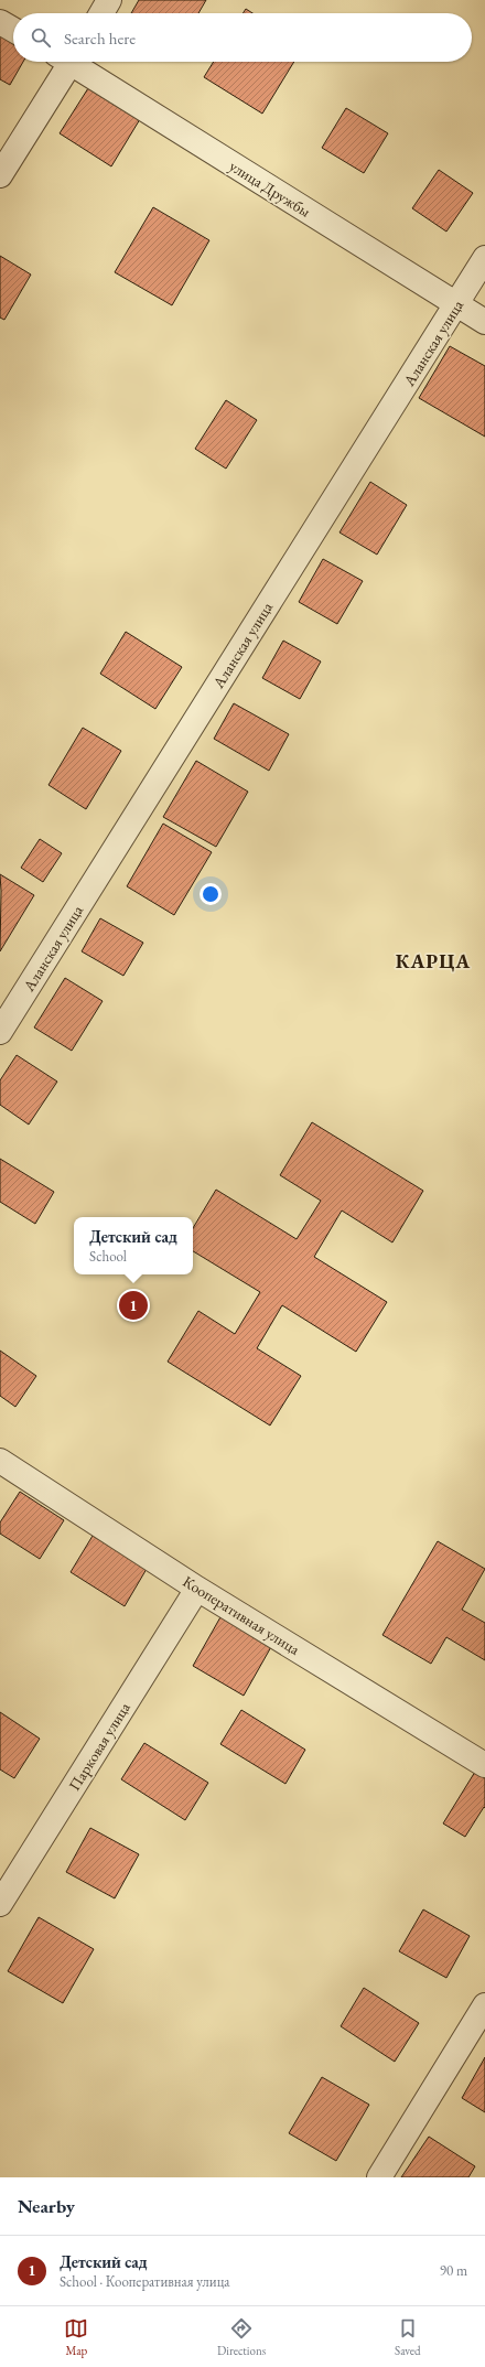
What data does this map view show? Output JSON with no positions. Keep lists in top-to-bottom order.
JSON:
{
  "streets": {
    "street": [
      "улица Дружбы",
      "Аланская улица",
      "Кооперативная улица",
      "Парковая улица"
    ]
  },
  "crossings": [
    ["улица Дружбы", "Аланская улица"],
    ["Кооперативная улица", "Парковая улица"]
  ],
  "districts": ["КАРЦА"],
  "page": {
    "search": "Search here",
    "popup": ["Детский сад", "School"],
    "pins": "1",
    "heading": "Nearby",
    "list": [
      {
        "mark": "1",
        "name": "Детский сад",
        "note": "School · Кооперативная улица",
        "value": "90 m"
      }
    ],
    "nav": ["Map", "Directions", "Saved"]
  }
}
